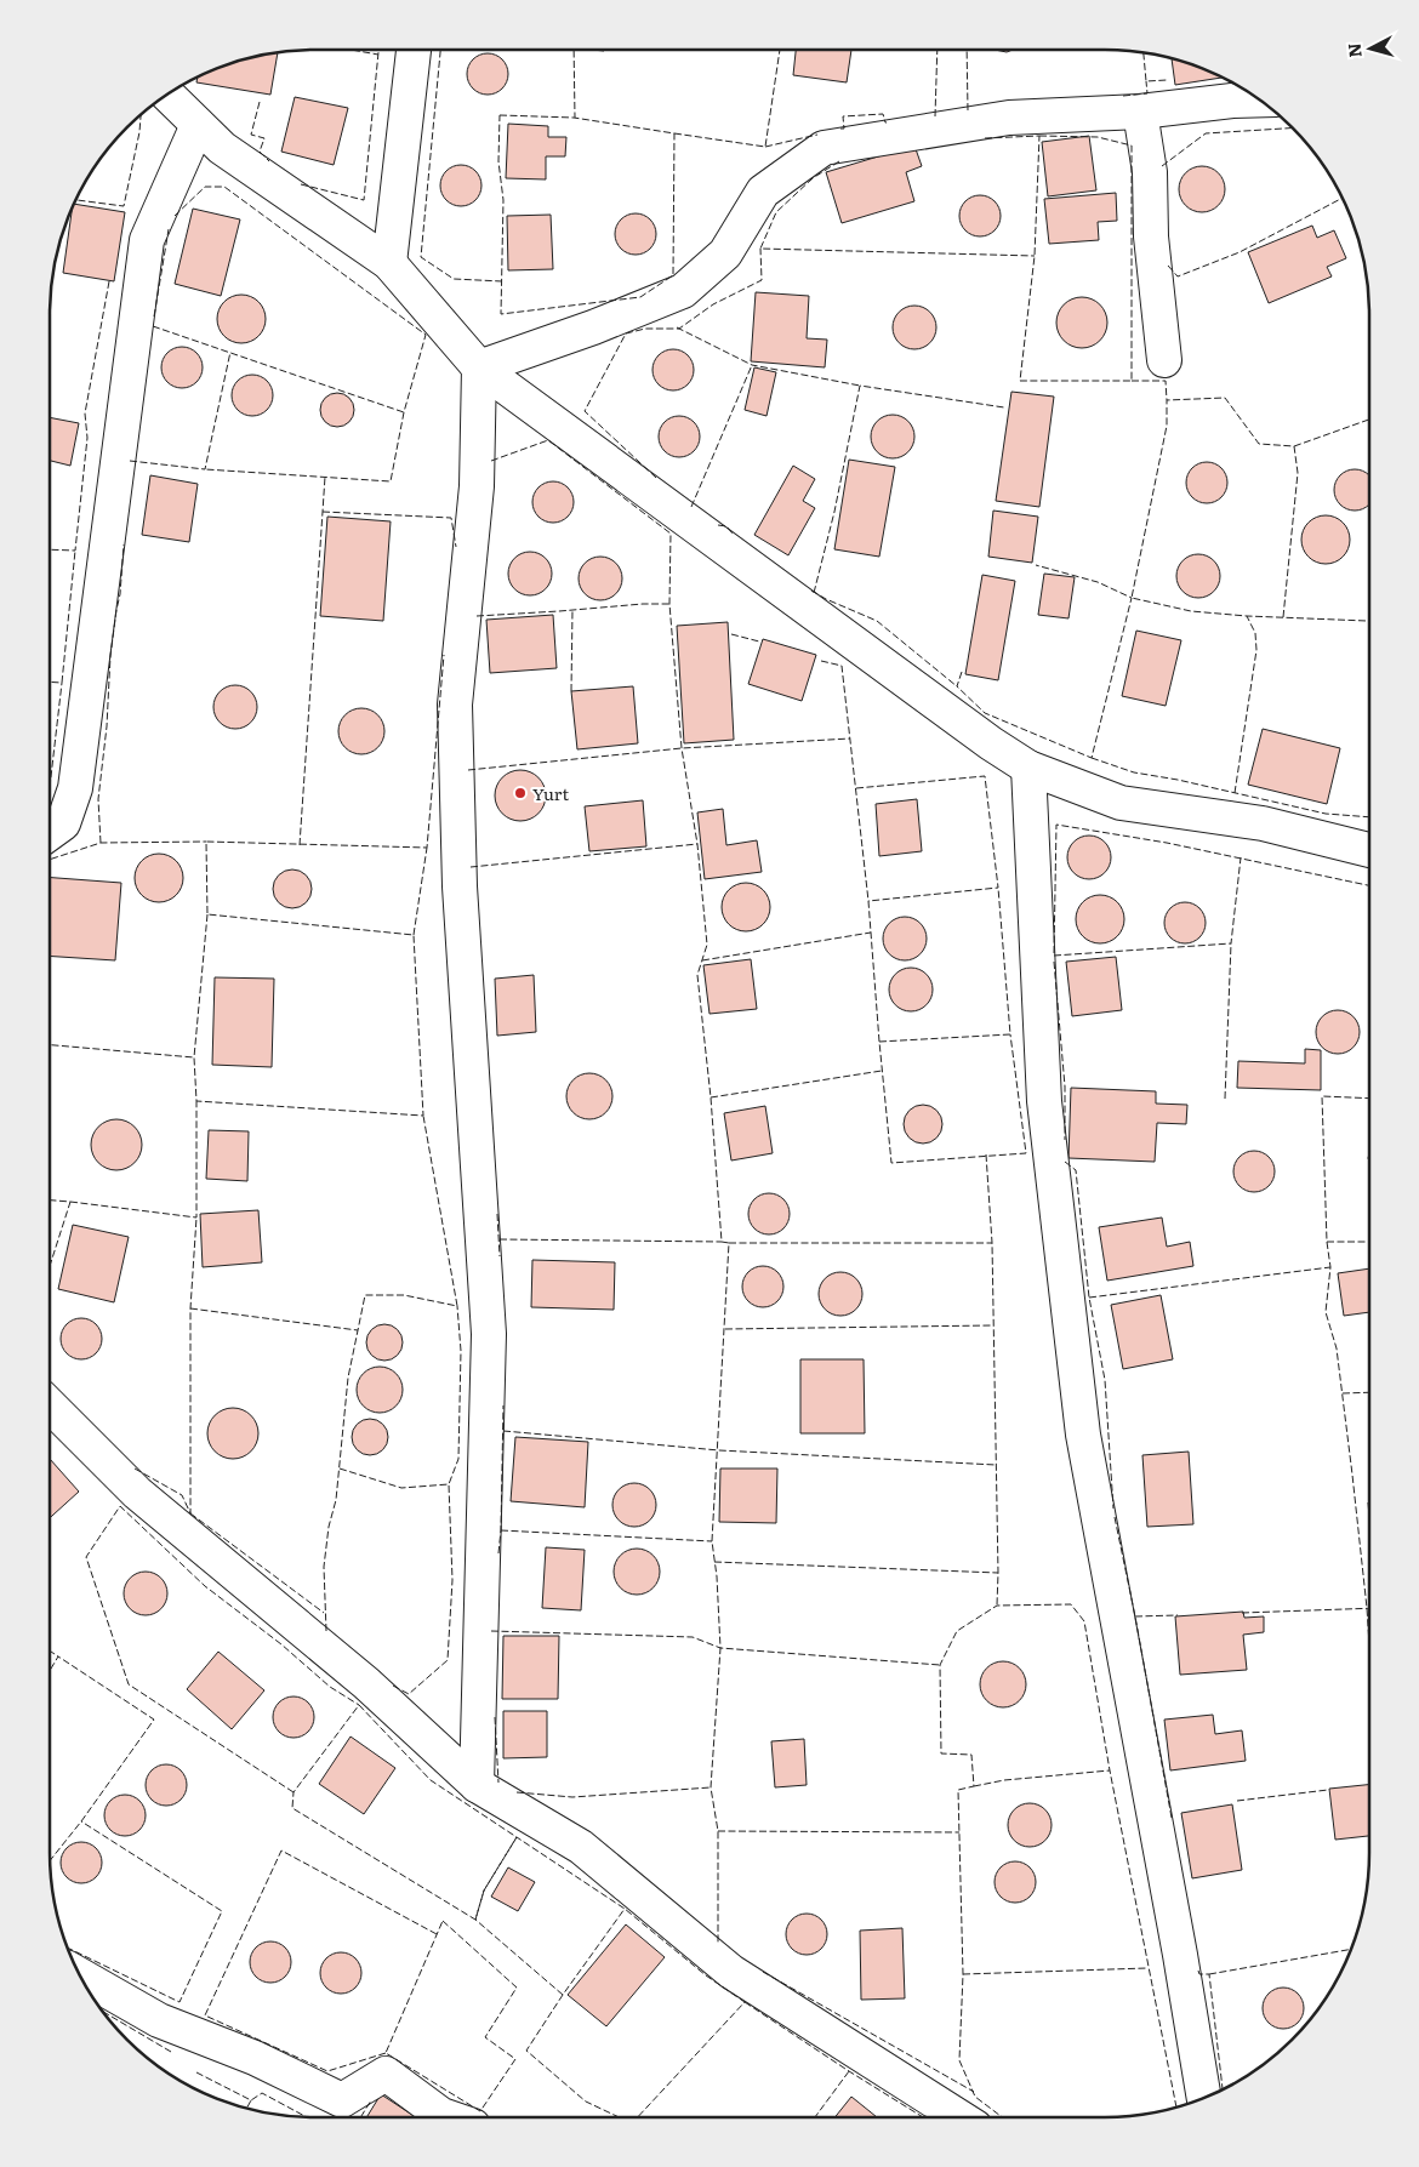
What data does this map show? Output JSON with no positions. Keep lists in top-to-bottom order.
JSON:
{
  "places": ["Yurt"],
  "north": "left"
}
